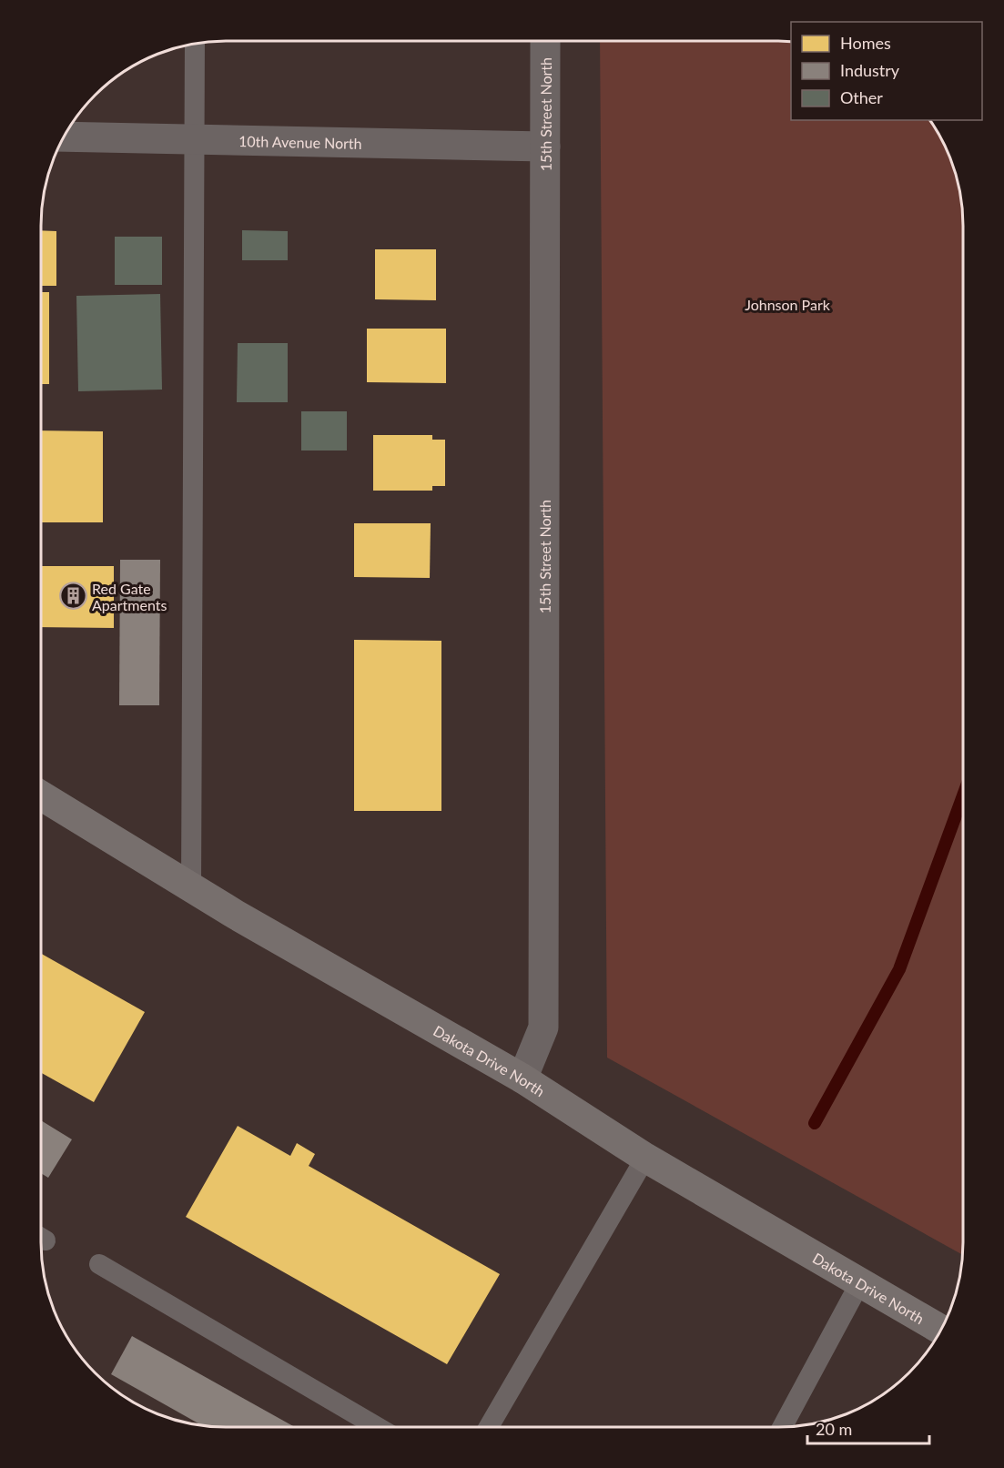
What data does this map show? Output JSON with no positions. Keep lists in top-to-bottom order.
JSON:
{
  "streets": {
    "street": ["15th Street North", "10th Avenue North", "Dakota Drive North"]
  },
  "crossings": [
    ["15th Street North", "10th Avenue North"],
    ["15th Street North", "Dakota Drive North"]
  ],
  "parks": ["Johnson Park"],
  "places": {
    "building": ["Red Gate Apartments"]
  },
  "legend": ["Homes", "Industry", "Other"],
  "scale_bar": "20 m"
}
